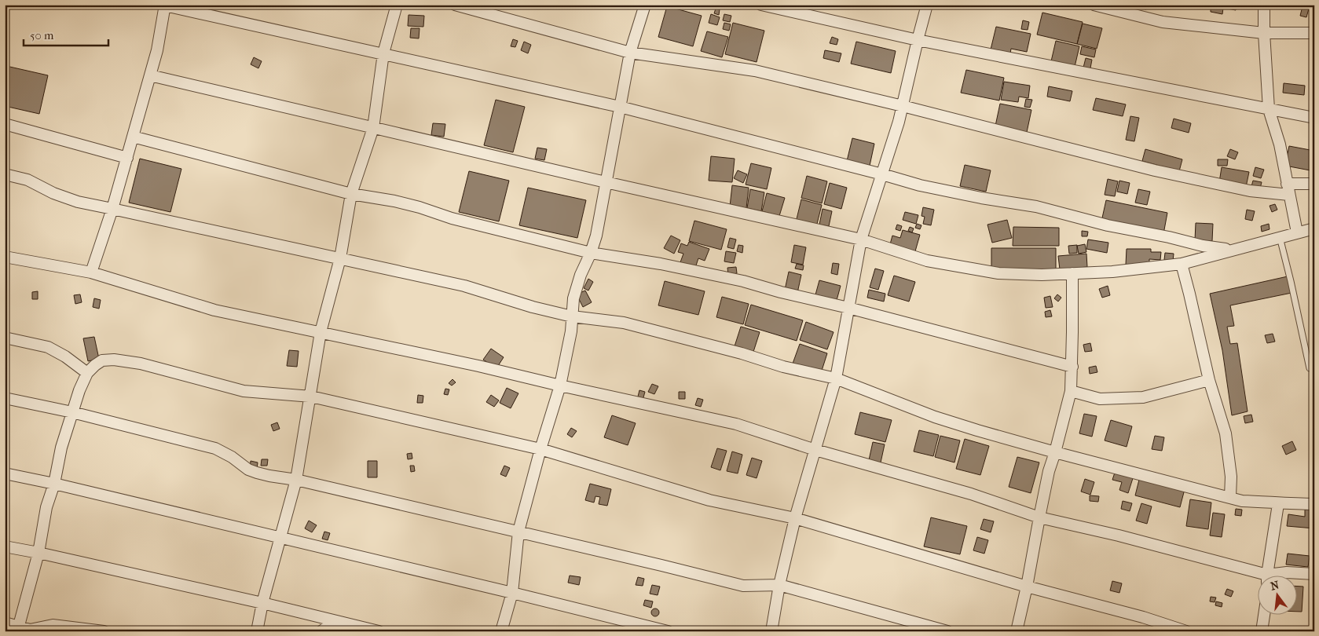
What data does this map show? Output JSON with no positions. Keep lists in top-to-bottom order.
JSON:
{
  "scale_bar": "50 m",
  "north": "top"
}
